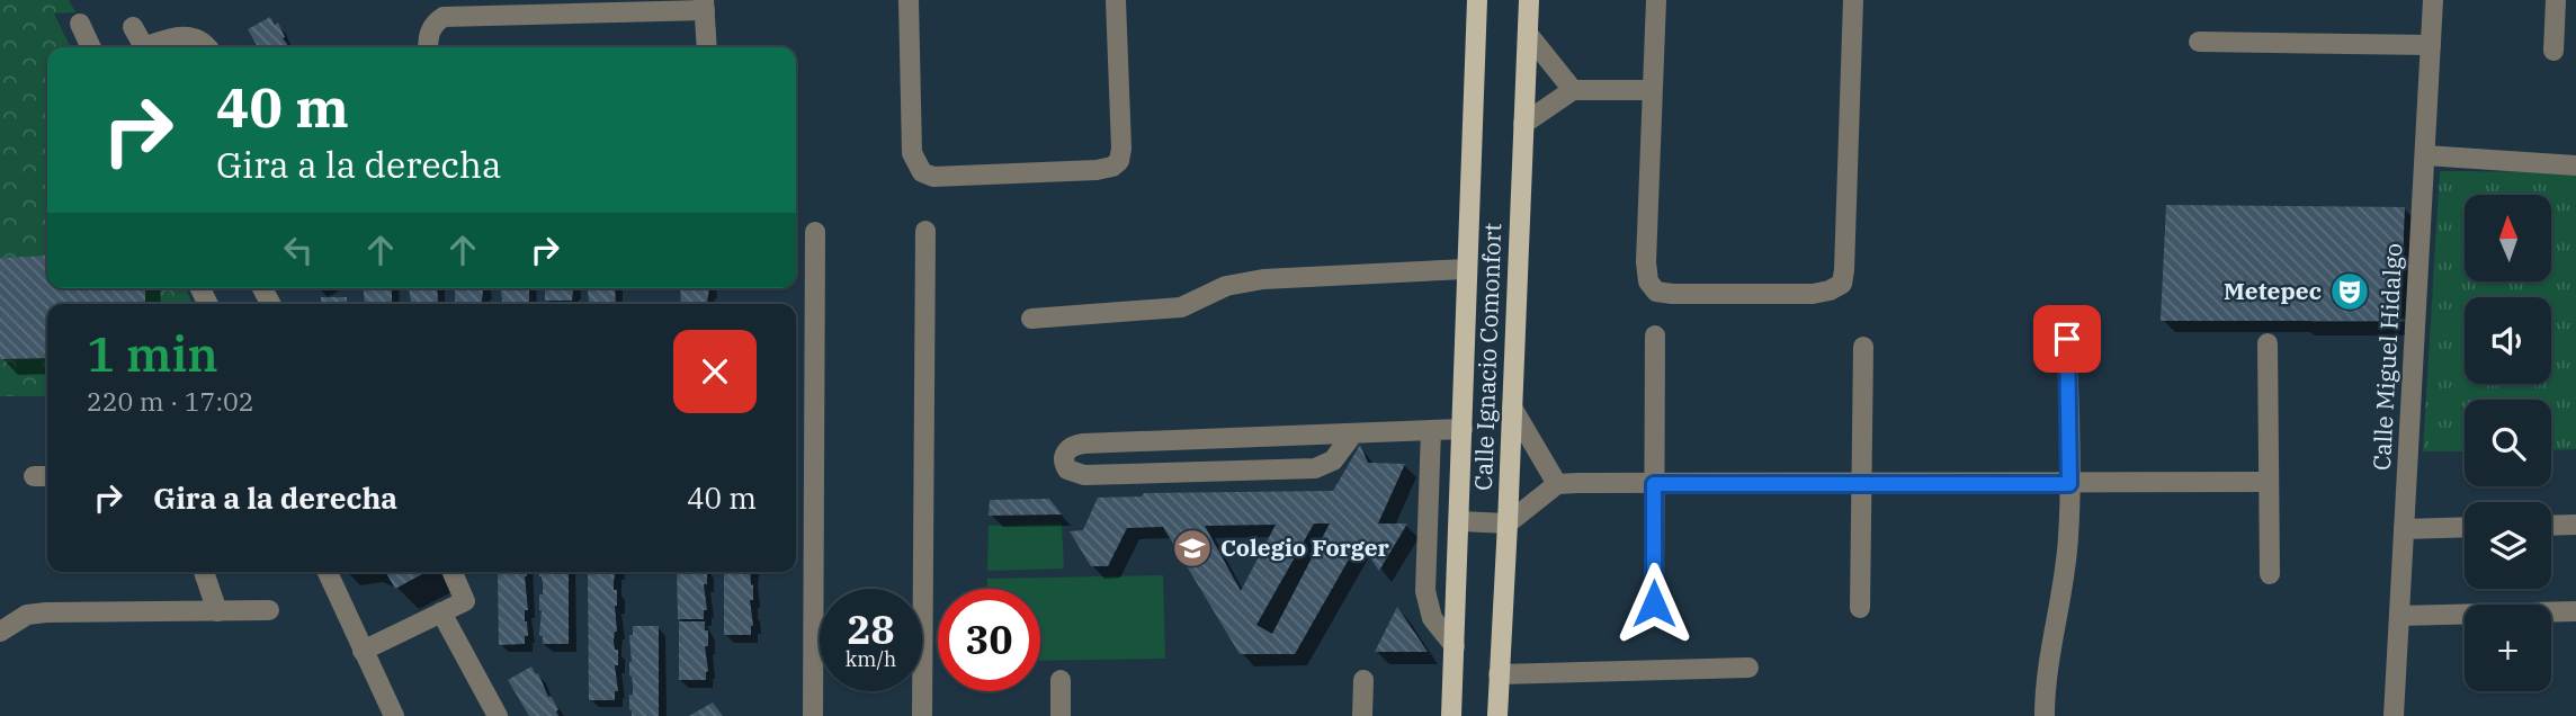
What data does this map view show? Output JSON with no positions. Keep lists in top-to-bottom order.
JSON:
{
  "streets": {
    "main road": ["Calle Ignacio Comonfort"],
    "street": ["Calle Miguel Hidalgo"]
  },
  "places": {
    "theatre": ["Metepec"],
    "school or university": ["Colegio Forger"]
  },
  "north": "top",
  "page": {
    "turn": ["40 m", "Gira a la derecha"],
    "map_buttons": "+",
    "heading": ["1 min", "220 m · 17:02"],
    "list": [
      {
        "name": "Gira a la derecha",
        "value": "40 m"
      }
    ],
    "speed": "28 km/h",
    "limit": "30"
  }
}
